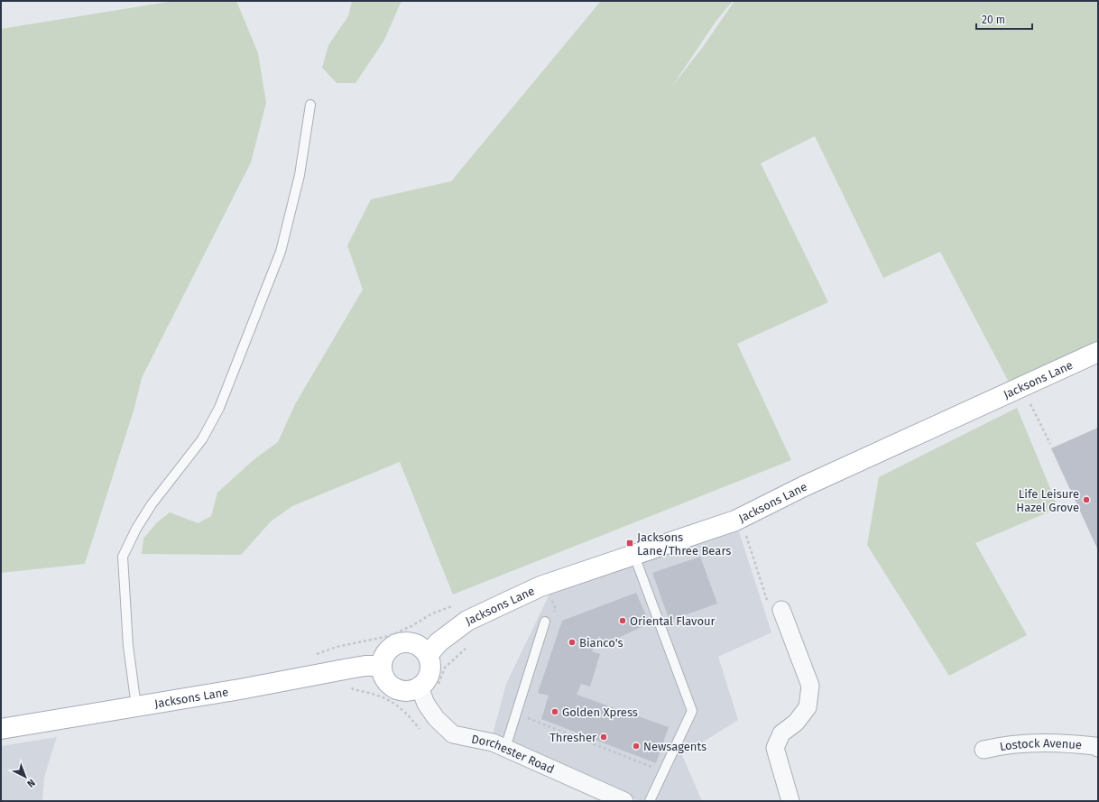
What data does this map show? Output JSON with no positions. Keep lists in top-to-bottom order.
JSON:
{
  "streets": {
    "main road": ["Jacksons Lane"],
    "street": ["Lostock Avenue", "Dorchester Road"]
  },
  "crossings": [
    ["Jacksons Lane", "Dorchester Road"]
  ],
  "places": {
    "other": [
      "Life Leisure Hazel Grove",
      "Oriental Flavour",
      "Bianco's",
      "Golden Xpress",
      "Thresher",
      "Newsagents"
    ],
    "transit": ["Jacksons Lane/Three Bears"]
  },
  "scale_bar": "20 m",
  "north": "bottom right"
}
